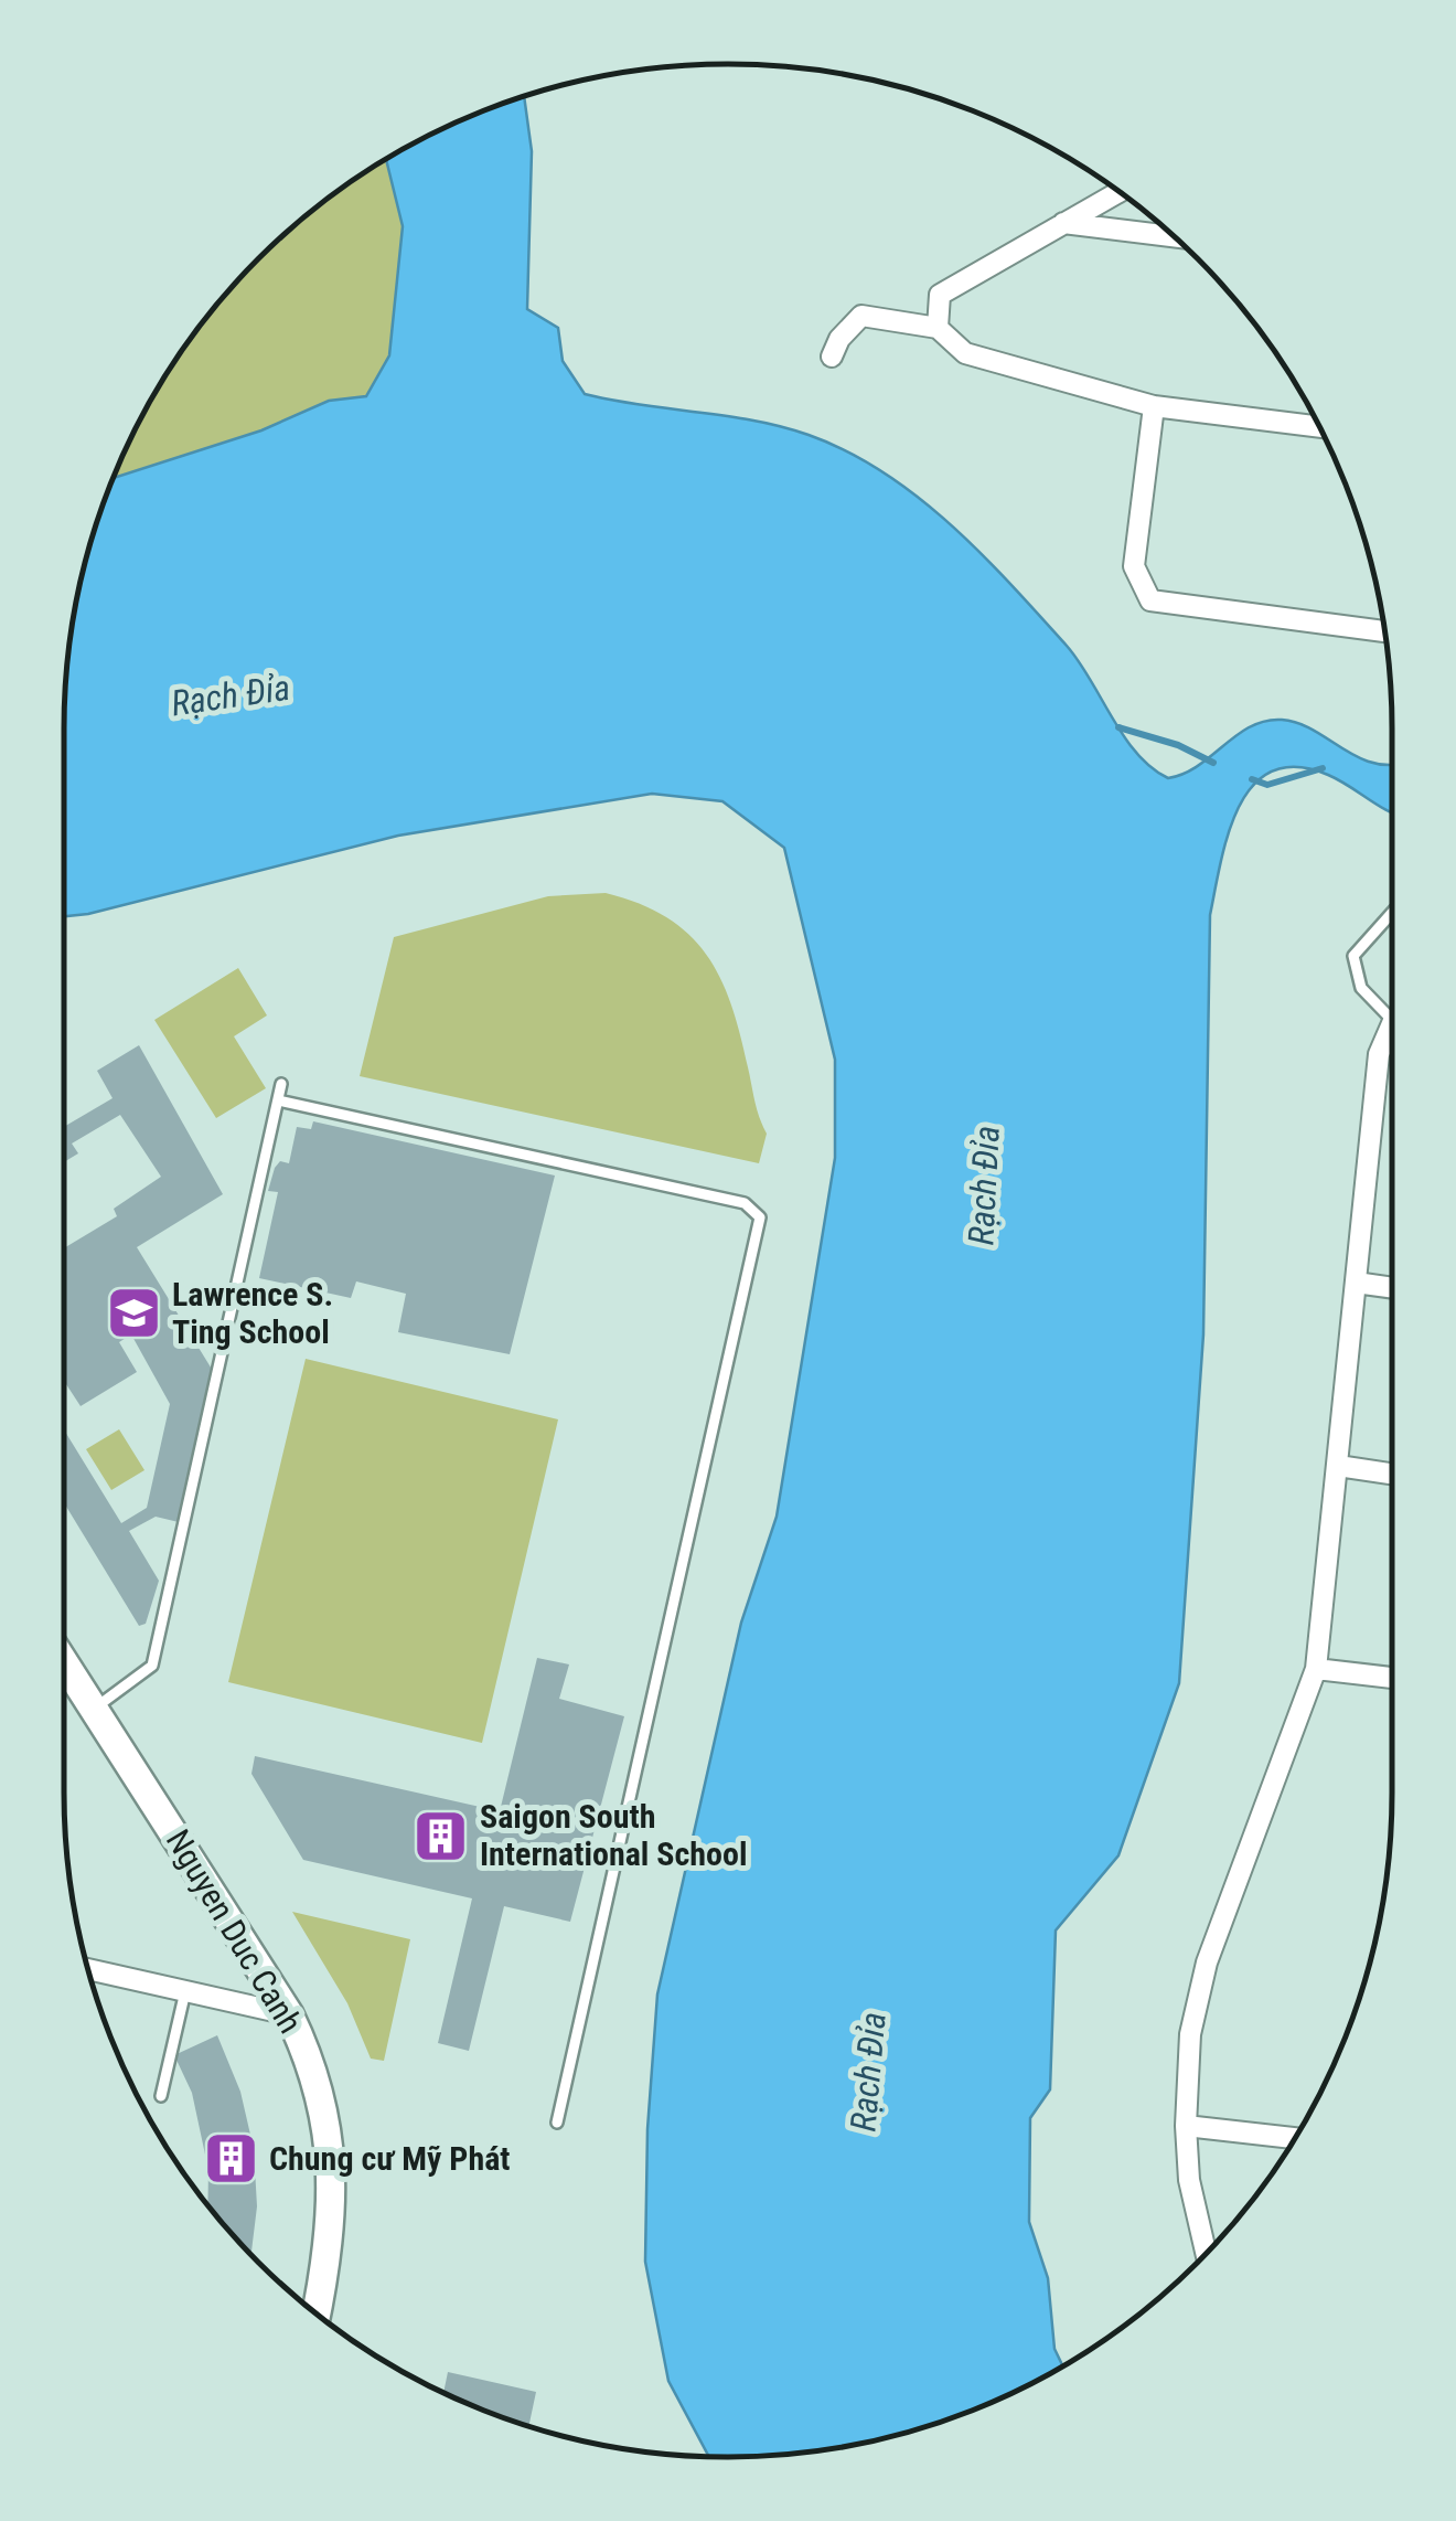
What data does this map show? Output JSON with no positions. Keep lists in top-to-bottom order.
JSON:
{
  "streets": {
    "main road": ["Nguyen Duc Canh"]
  },
  "water": ["Rạch Đỉa"],
  "places": {
    "school or university": ["Lawrence S. Ting School"],
    "building": ["Saigon South International School", "Chung cư Mỹ Phát"]
  }
}
